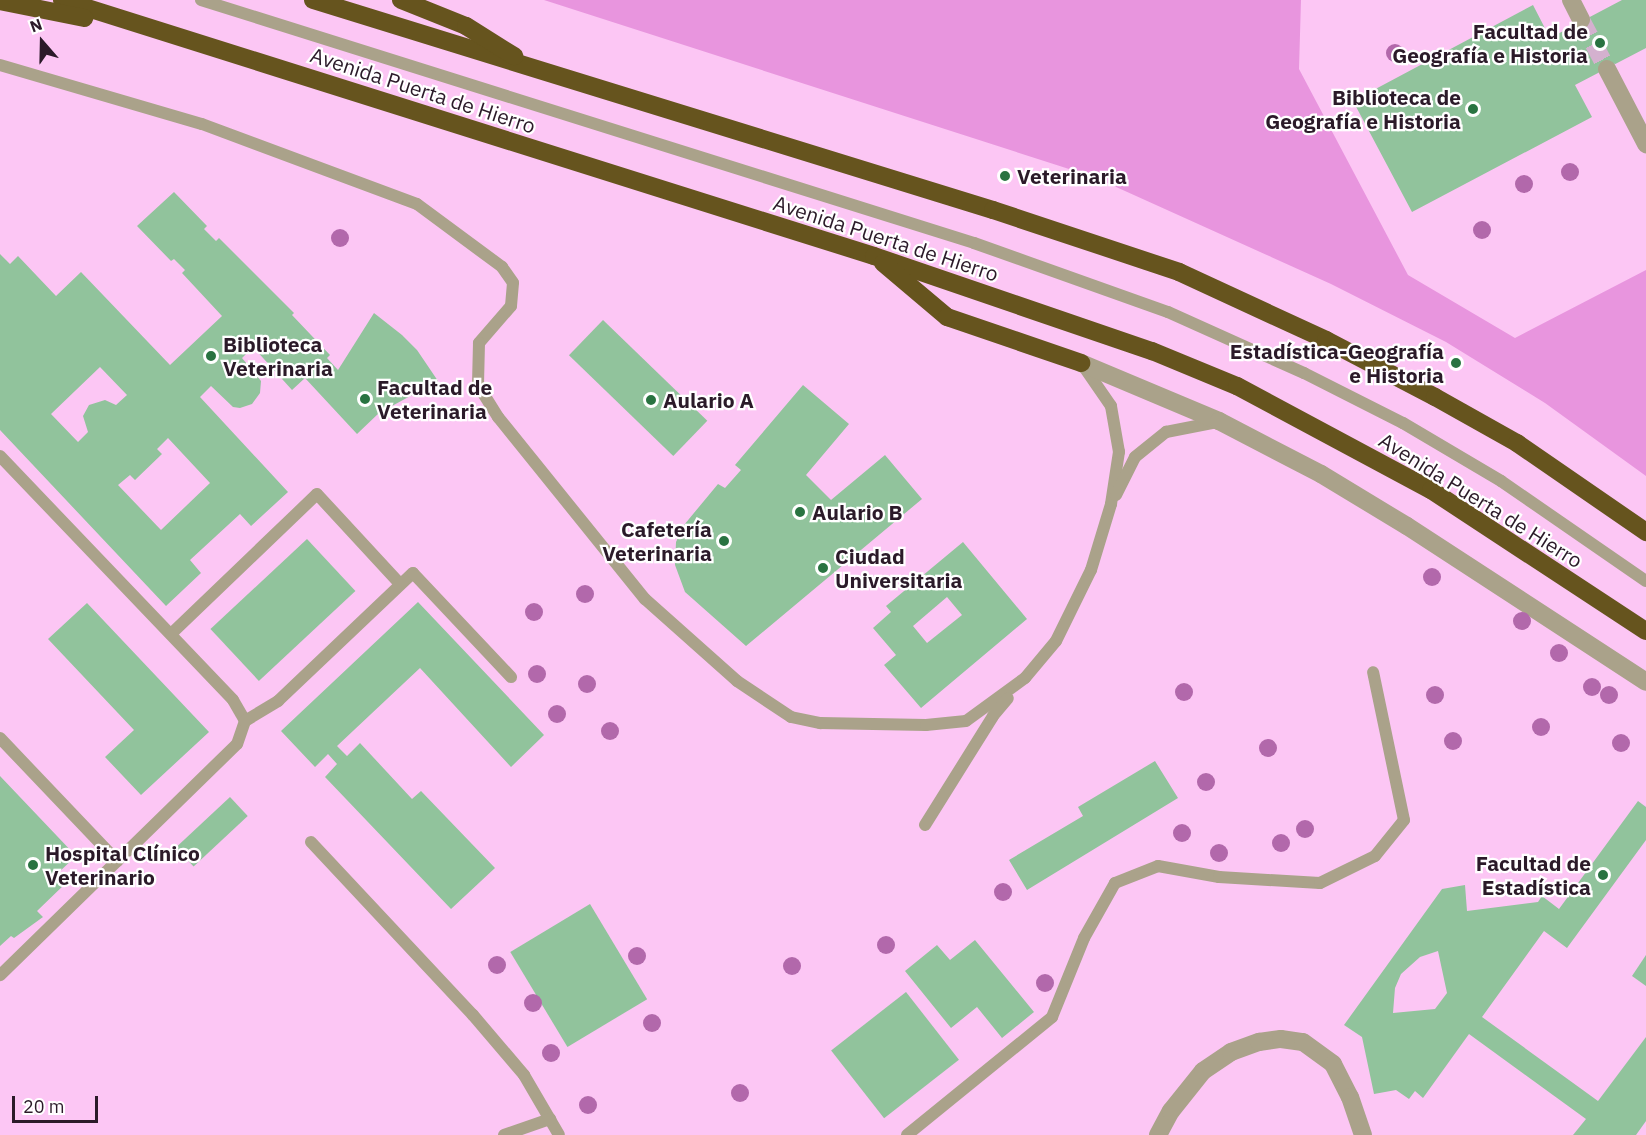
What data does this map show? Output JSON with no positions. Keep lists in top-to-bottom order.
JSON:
{
  "streets": {
    "highway": ["Avenida Puerta de Hierro"]
  },
  "places": [
    "Facultad de Geografía e Historia",
    "Biblioteca de Geografía e Historia",
    "Veterinaria",
    "Biblioteca Veterinaria",
    "Estadística-Geografía e Historia",
    "Facultad de Veterinaria",
    "Aulario A",
    "Aulario B",
    "Cafetería Veterinaria",
    "Ciudad Universitaria",
    "Hospital Clínico Veterinario",
    "Facultad de Estadística"
  ],
  "scale_bar": "20 m",
  "north": "top"
}
